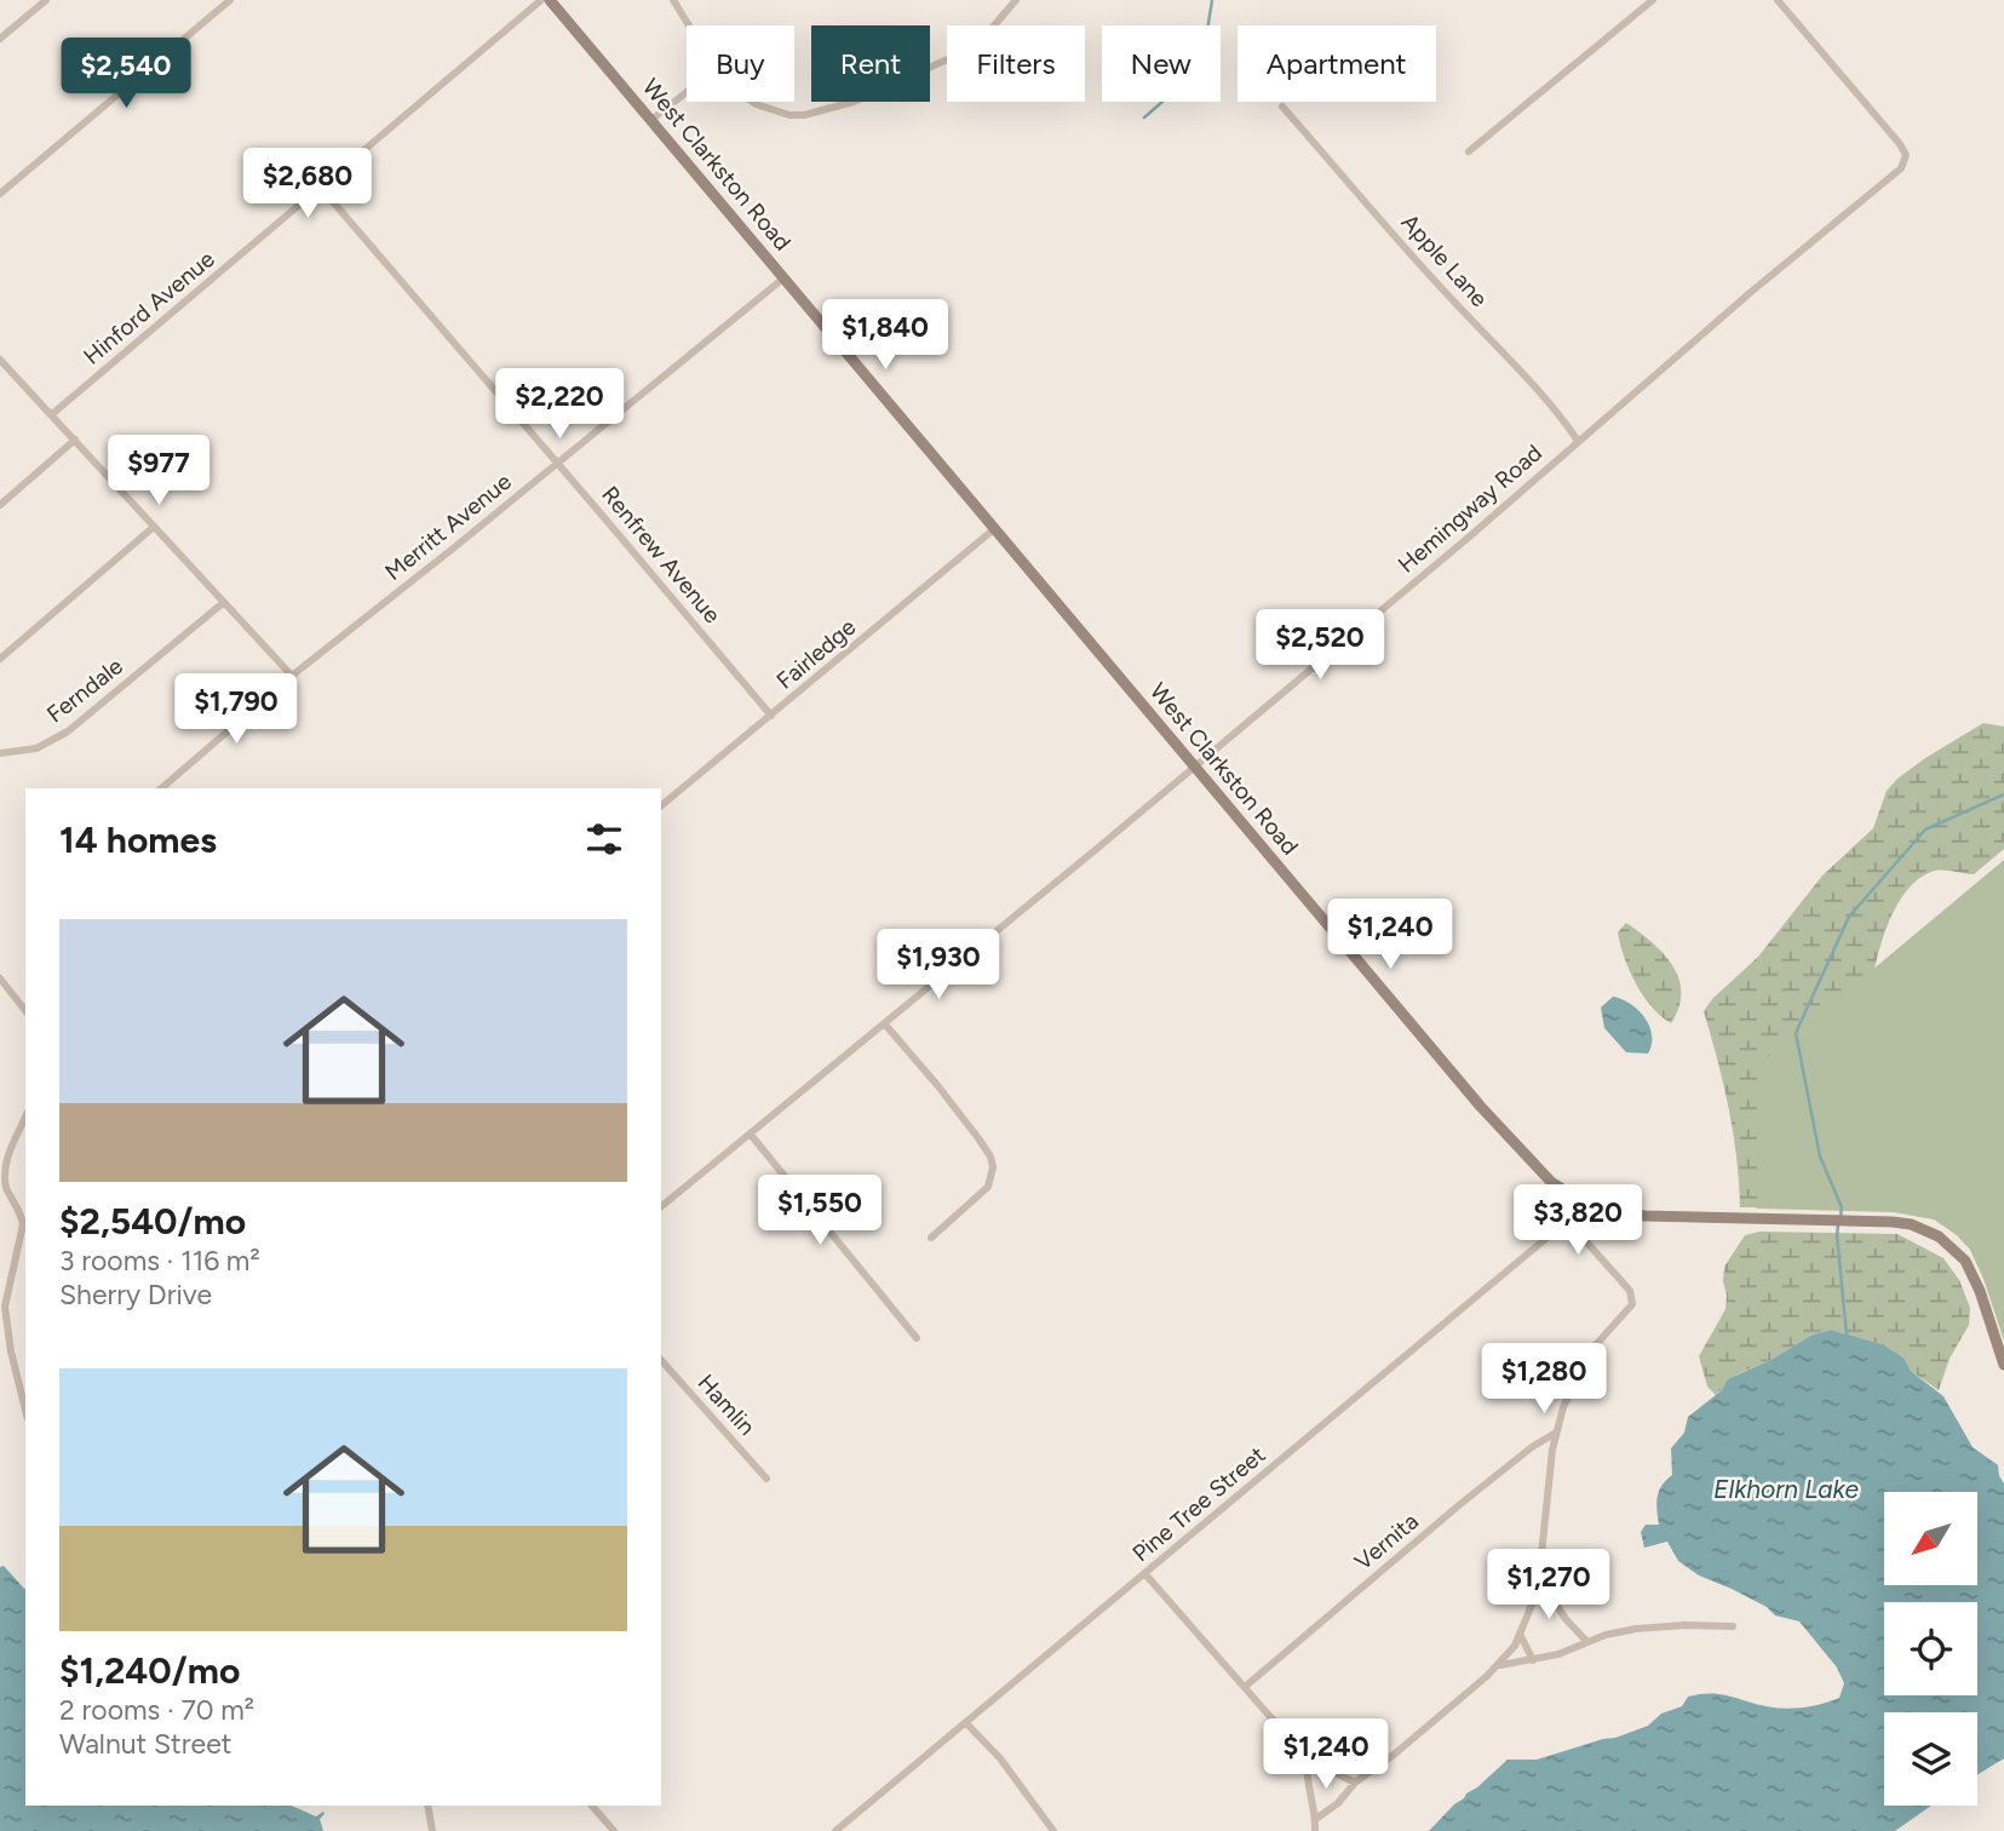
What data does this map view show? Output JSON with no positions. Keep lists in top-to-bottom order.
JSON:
{
  "streets": {
    "main road": ["West Clarkston Road"],
    "street": [
      "Apple Lane",
      "Hinford Avenue",
      "Hemingway Road",
      "Merritt Avenue",
      "Renfrew Avenue",
      "Fairledge",
      "Ferndale",
      "Hamlin",
      "Pine Tree Street",
      "Vernita"
    ]
  },
  "crossings": [
    ["West Clarkston Road", "Hemingway Road"],
    ["West Clarkston Road", "Merritt Avenue"],
    ["West Clarkston Road", "Fairledge"],
    ["West Clarkston Road", "Pine Tree Street"],
    ["Apple Lane", "Hemingway Road"],
    ["Hinford Avenue", "Renfrew Avenue"],
    ["Merritt Avenue", "Renfrew Avenue"],
    ["Renfrew Avenue", "Fairledge"]
  ],
  "water": ["Elkhorn Lake"],
  "north": "bottom left",
  "page": {
    "chip": [
      "Buy",
      "Rent",
      "Filters",
      "New",
      "Apartment"
    ],
    "price": [
      "$2,540",
      "$2,680",
      "$1,840",
      "$2,220",
      "$977",
      "$2,520",
      "$1,790",
      "$1,240",
      "$1,930",
      "$1,550",
      "$3,820",
      "$1,280",
      "$1,270",
      "$1,240"
    ],
    "heading": "14 homes",
    "list": [
      {
        "name": "$2,540/mo",
        "note": "3 rooms · 116 m² · Sherry Drive"
      },
      {
        "name": "$1,240/mo",
        "note": "2 rooms · 70 m² · Walnut Street"
      }
    ]
  }
}
